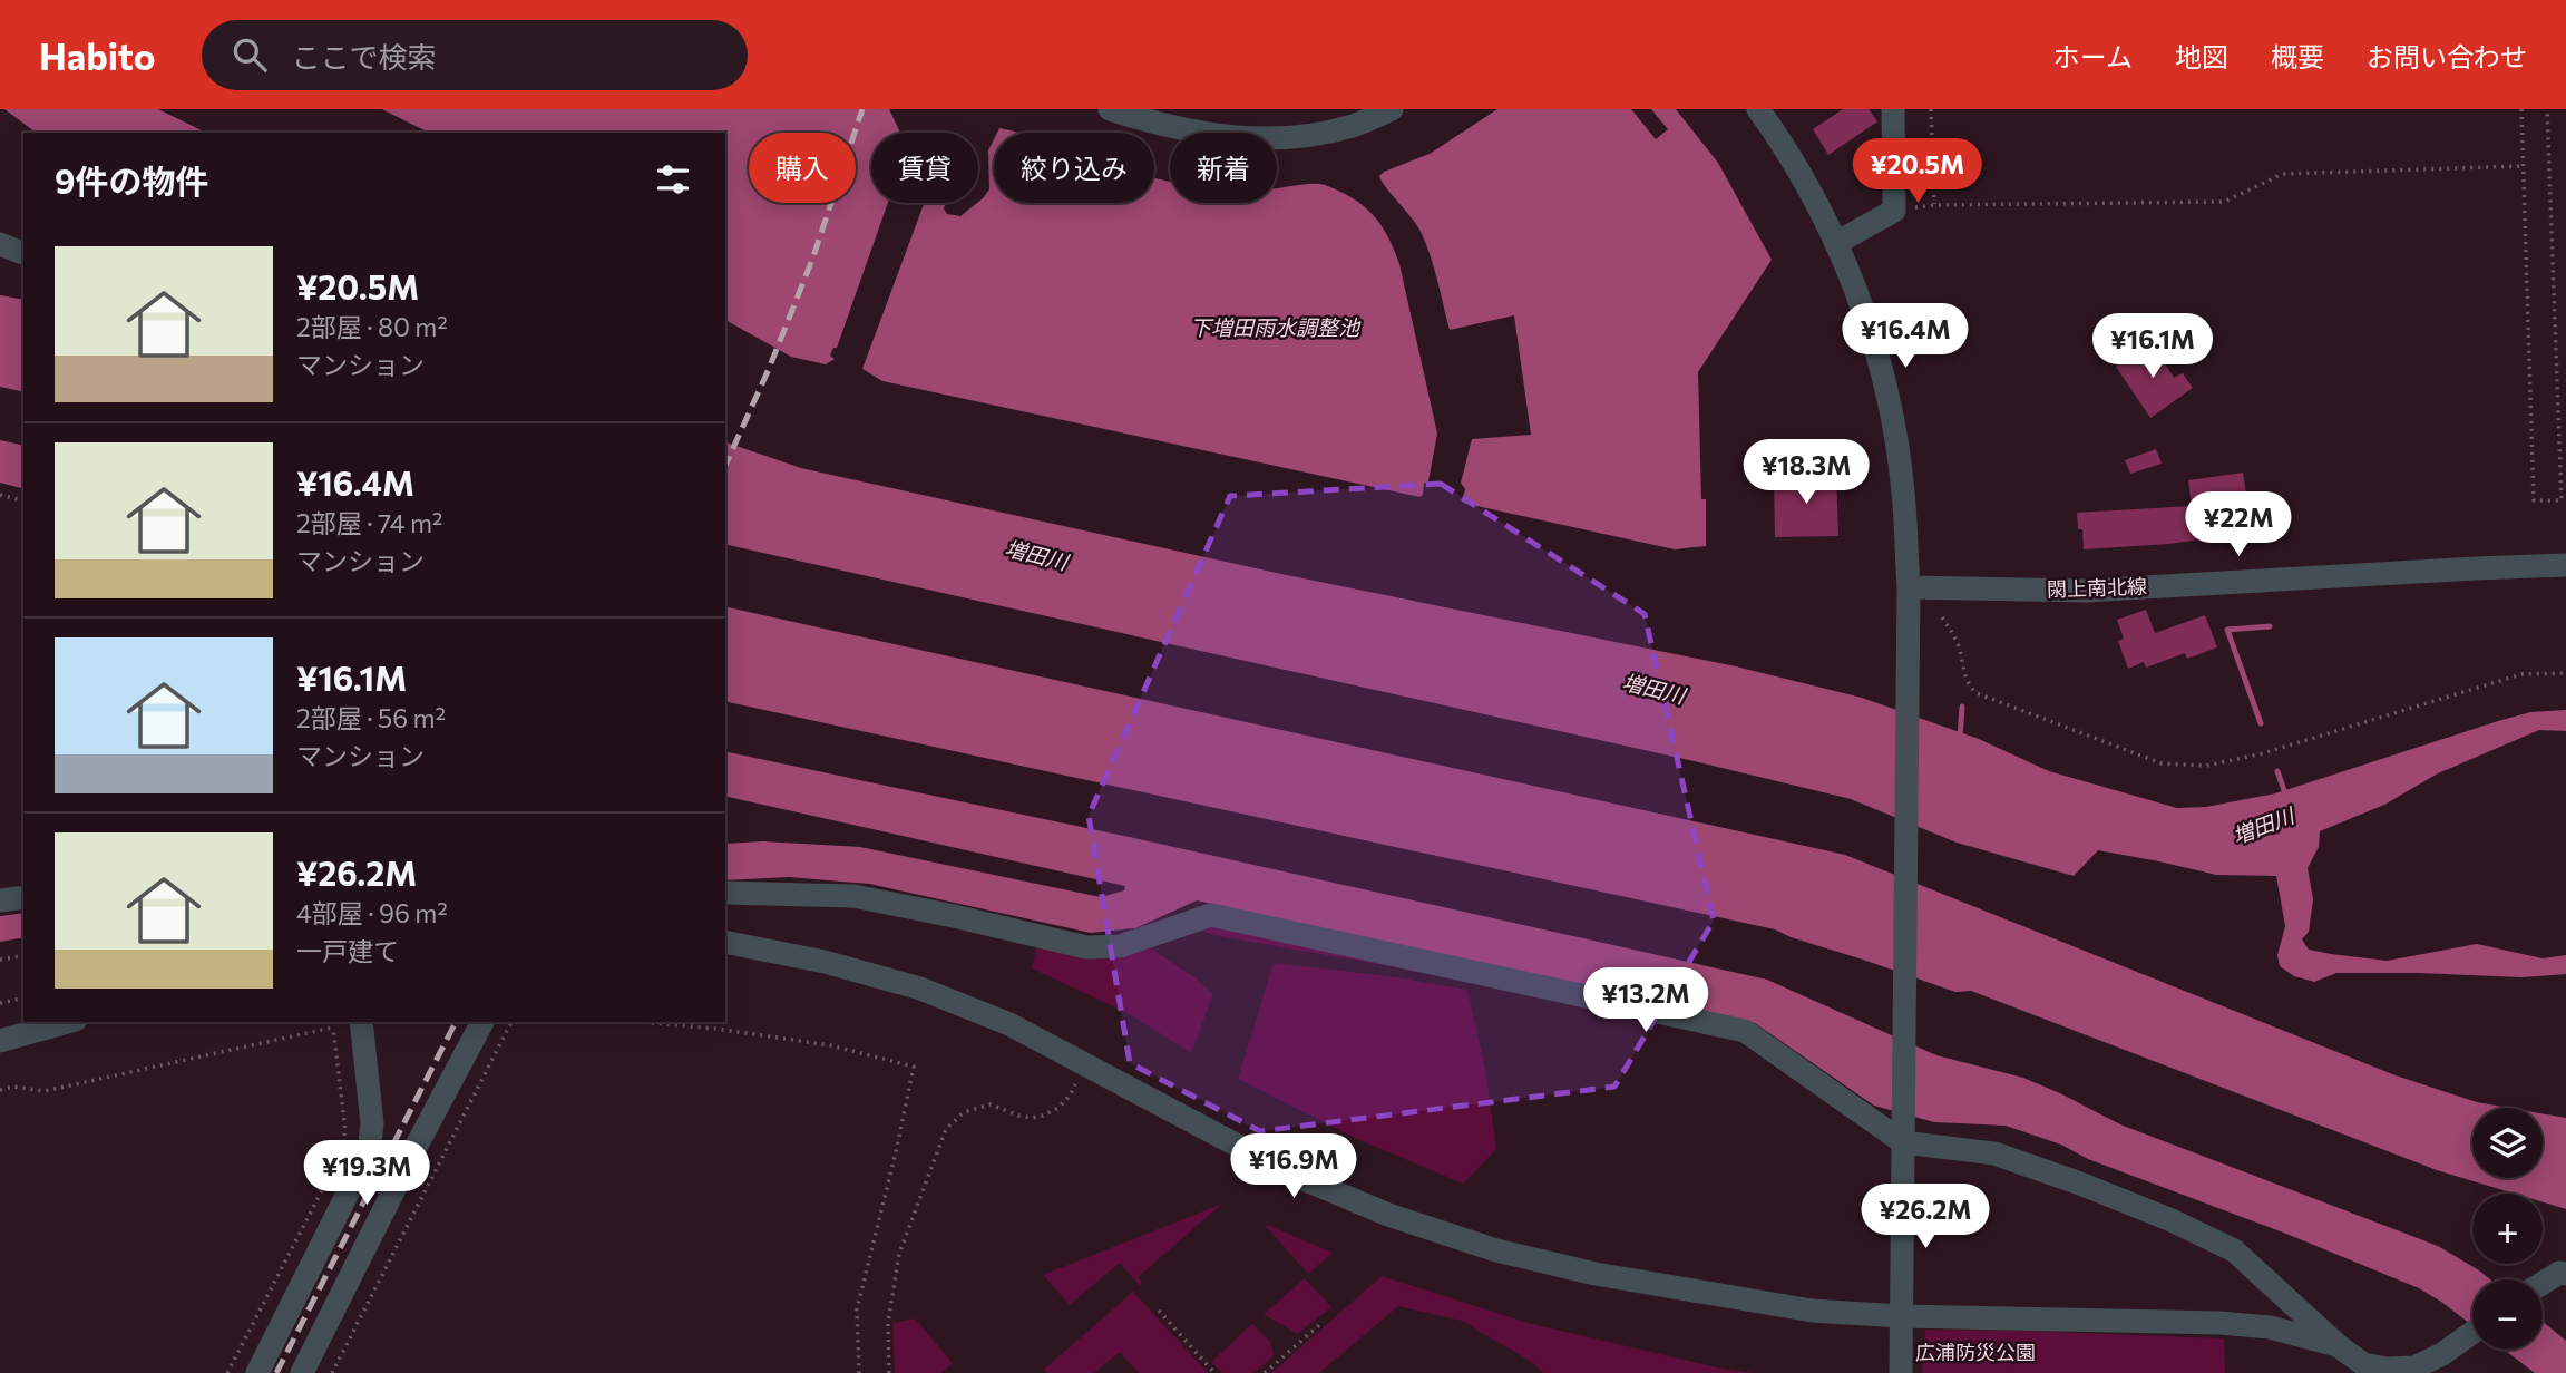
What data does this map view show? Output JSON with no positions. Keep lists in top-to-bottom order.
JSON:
{
  "streets": {
    "street": ["閖上南北線"]
  },
  "water": ["下増田雨水調整池", "増田川"],
  "parks": ["広浦防災公園"],
  "page": {
    "header": "Habito",
    "search": "ここで検索",
    "nav": [
      "ホーム",
      "地図",
      "概要",
      "お問い合わせ"
    ],
    "chip": [
      "購入",
      "賃貸",
      "絞り込み",
      "新着"
    ],
    "heading": "9件の物件",
    "price": [
      "¥20.5M",
      "¥16.4M",
      "¥16.1M",
      "¥18.3M",
      "¥22M",
      "¥13.2M",
      "¥16.9M",
      "¥19.3M",
      "¥26.2M"
    ],
    "list": [
      {
        "name": "¥20.5M",
        "note": "2部屋 · 80 m² · マンション"
      },
      {
        "name": "¥16.4M",
        "note": "2部屋 · 74 m² · マンション"
      },
      {
        "name": "¥16.1M",
        "note": "2部屋 · 56 m² · マンション"
      },
      {
        "name": "¥26.2M",
        "note": "4部屋 · 96 m² · 一戸建て"
      }
    ],
    "map_buttons": ["+", "−"]
  }
}
